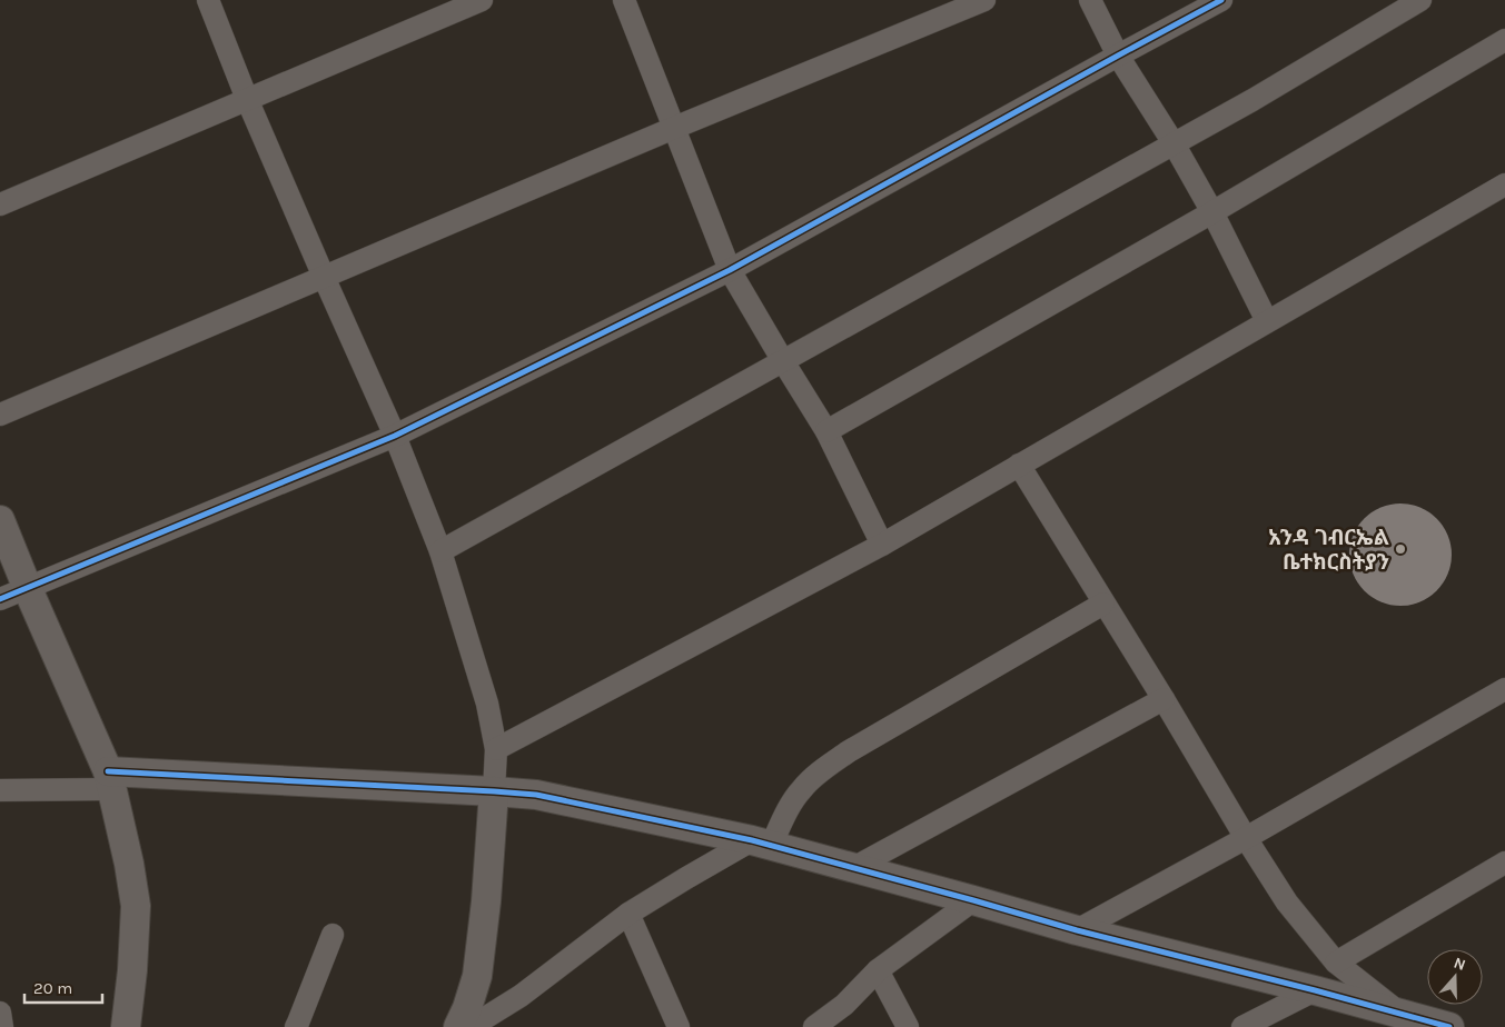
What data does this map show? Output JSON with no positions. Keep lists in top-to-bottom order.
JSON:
{
  "places": ["አንዳ ገብርኤል ቤተክርስትያን"],
  "scale_bar": "20 m",
  "north": "top"
}
